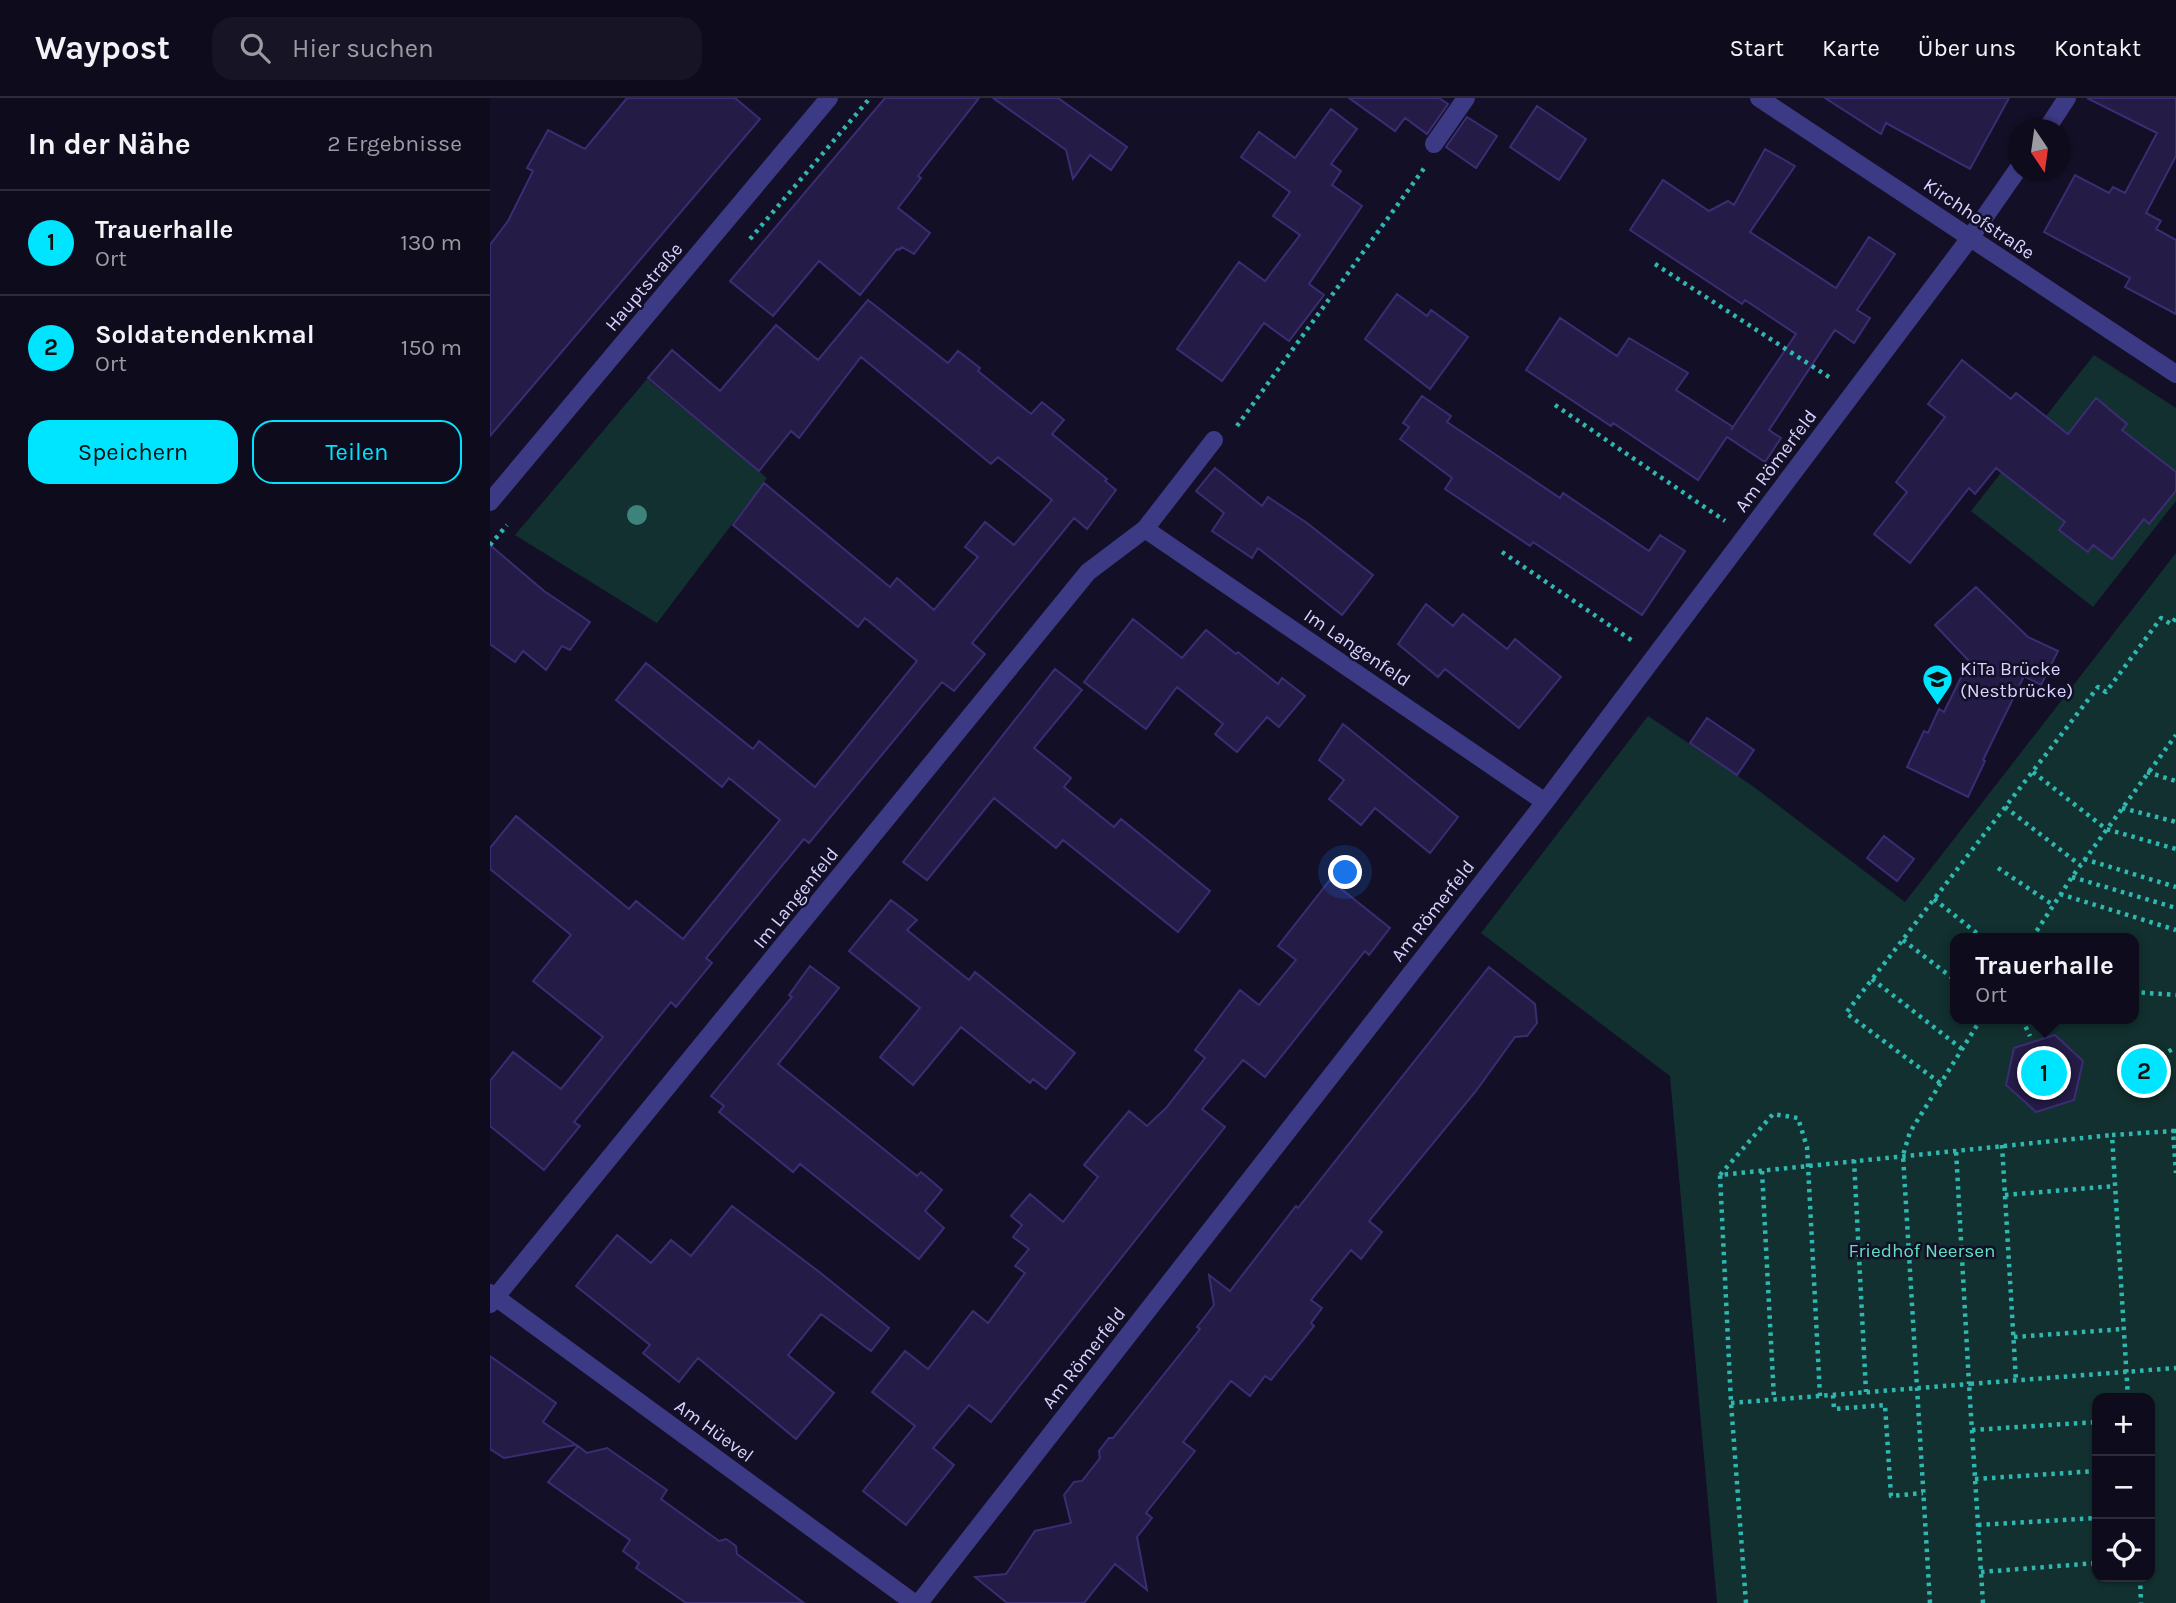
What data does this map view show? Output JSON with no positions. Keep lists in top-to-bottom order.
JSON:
{
  "streets": {
    "street": [
      "Kirchhofstraße",
      "Hauptstraße",
      "Am Römerfeld",
      "Im Langenfeld",
      "Am Hüevel"
    ]
  },
  "crossings": [
    ["Kirchhofstraße", "Am Römerfeld"],
    ["Am Römerfeld", "Im Langenfeld"],
    ["Am Römerfeld", "Am Hüevel"],
    ["Im Langenfeld", "Am Hüevel"]
  ],
  "parks": ["Friedhof Neersen"],
  "places": {
    "school or university": ["KiTa Brücke (Nestbrücke)"]
  },
  "north": "bottom",
  "page": {
    "header": "Waypost",
    "search": "Hier suchen",
    "nav": [
      "Start",
      "Karte",
      "Über uns",
      "Kontakt"
    ],
    "heading": ["In der Nähe", "2 Ergebnisse"],
    "list": [
      {
        "mark": "1",
        "name": "Trauerhalle",
        "note": "Ort",
        "value": "130 m"
      },
      {
        "mark": "2",
        "name": "Soldatendenkmal",
        "note": "Ort",
        "value": "150 m"
      }
    ],
    "buttons": ["Speichern", "Teilen"],
    "popup": ["Trauerhalle", "Ort"],
    "pins": ["2", "1"],
    "map_buttons": ["+", "−"]
  }
}
